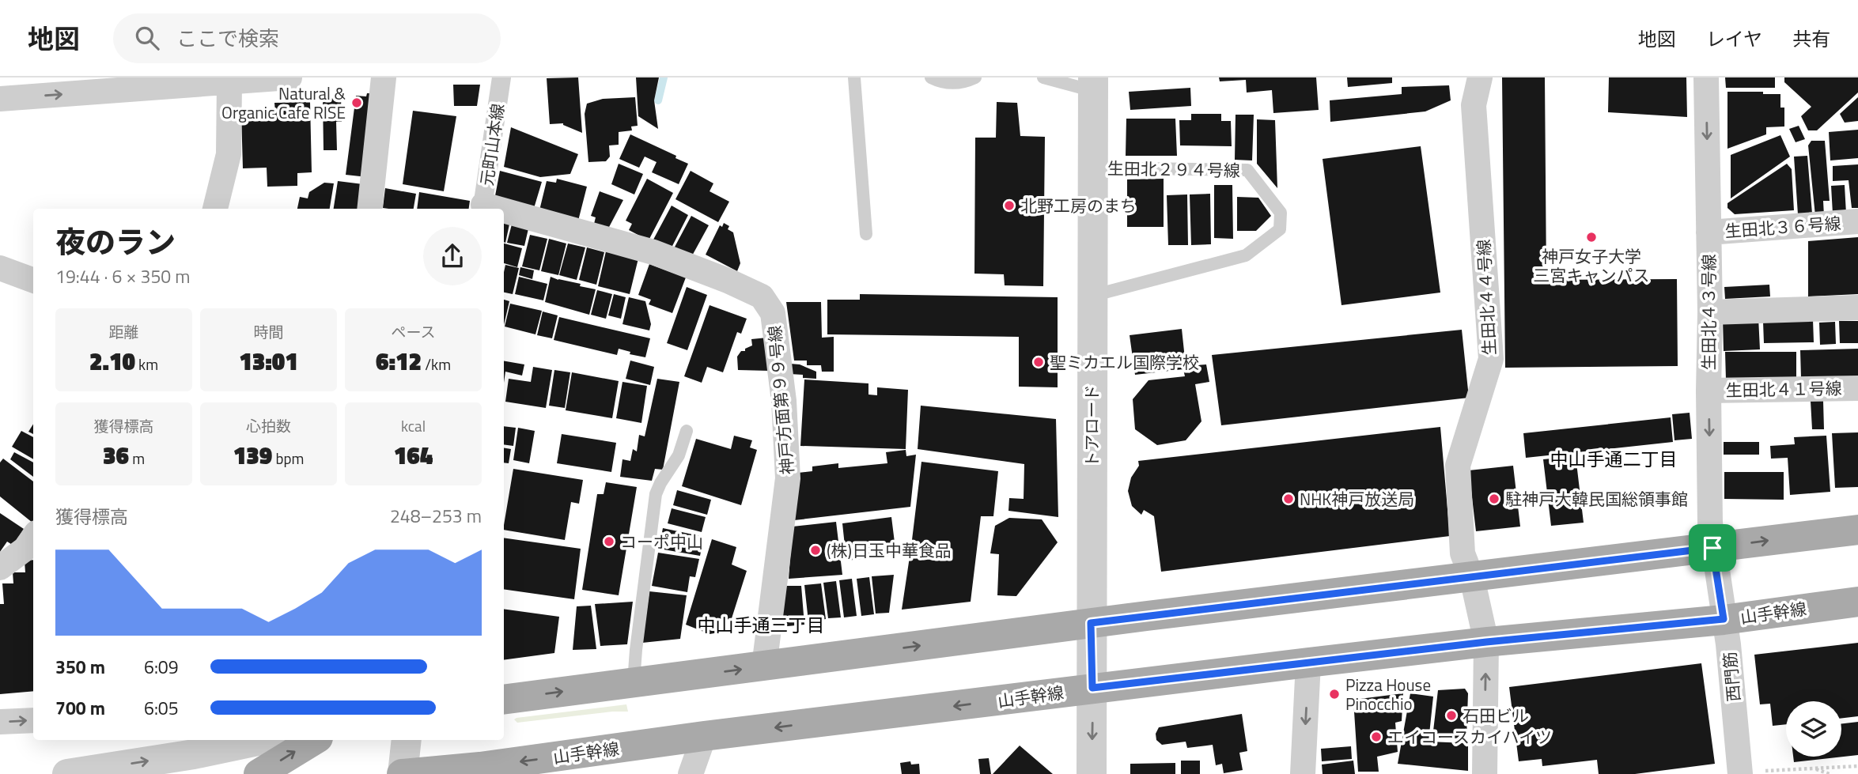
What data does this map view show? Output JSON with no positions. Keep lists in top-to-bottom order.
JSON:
{
  "streets": {
    "main road": ["山手幹線"],
    "street": [
      "元町山本線",
      "生田北３６号線",
      "生田北４４号線",
      "生田北４３号線",
      "生田北４１号線",
      "神戸方面第９９号線",
      "トアロード",
      "西門筋"
    ],
    "lane": ["生田北２９４号線"]
  },
  "crossings": [
    ["生田北２９４号線", "トアロード"],
    ["生田北３６号線", "生田北４３号線"],
    ["生田北４４号線", "山手幹線"],
    ["生田北４３号線", "生田北４１号線"],
    ["生田北４３号線", "西門筋"],
    ["トアロード", "山手幹線"],
    ["山手幹線", "西門筋"]
  ],
  "one_way": ["生田北４３号線"],
  "districts": ["中山手通二丁目", "中山手通三丁目"],
  "places": [
    "Natural & Organic Cafe RISE",
    "北野工房のまち",
    "神戸女子大学 三宮キャンパス",
    "聖ミカエル国際学校",
    "NHK神戸放送局",
    "駐神戸大韓民国総領事館",
    "コーポ中山",
    "(株)日玉中華食品",
    "Pizza House Pinocchio",
    "石田ビル",
    "エイコースカイハイツ"
  ],
  "page": {
    "header": "地図",
    "search": "ここで検索",
    "nav": ["地図", "レイヤ", "共有"],
    "heading": ["夜のラン", "19:44 · 6 × 350 m"],
    "stats": [
      ["距離", "2.10 km"],
      ["時間", "13:01"],
      ["ペース", "6:12 /km"],
      ["獲得標高", "36 m"],
      ["心拍数", "139 bpm"],
      ["kcal", "164"]
    ],
    "chart": ["獲得標高", "248–253 m"],
    "list": [
      {
        "name": "350 m",
        "note": "6:09"
      },
      {
        "name": "700 m",
        "note": "6:05"
      }
    ]
  }
}
